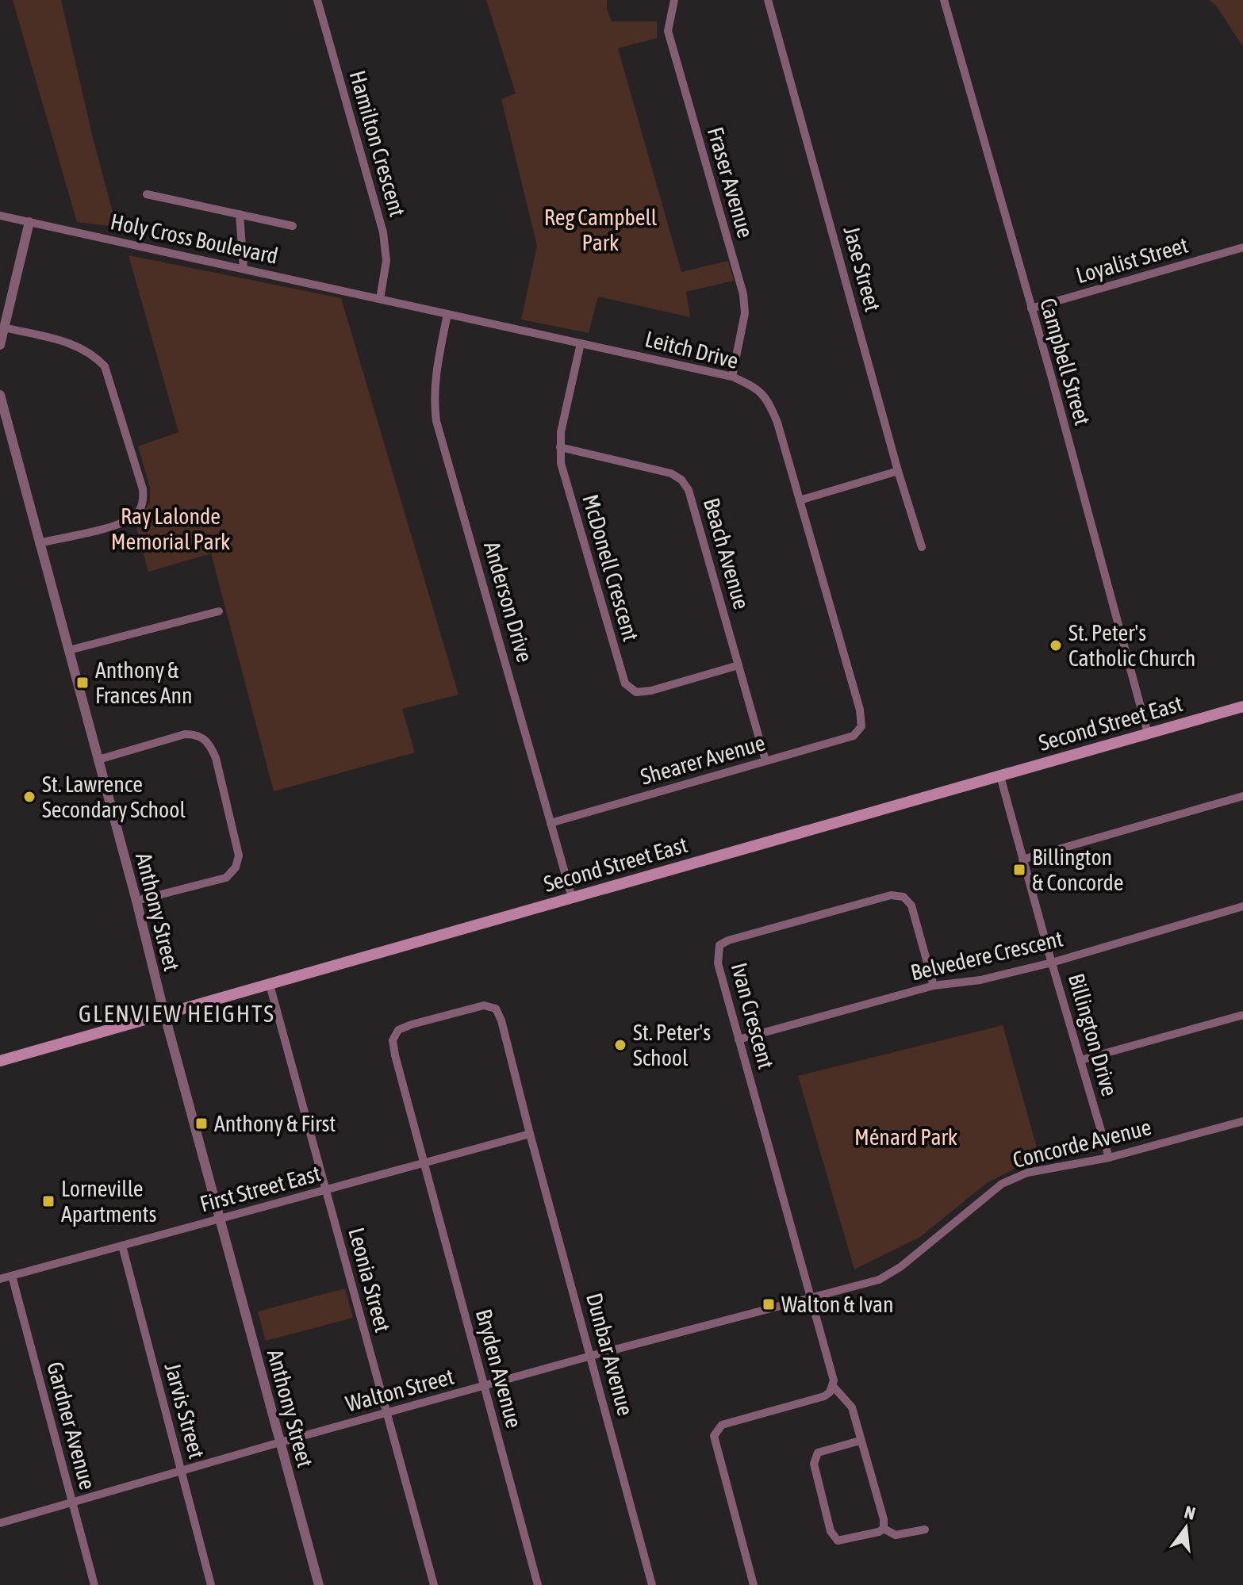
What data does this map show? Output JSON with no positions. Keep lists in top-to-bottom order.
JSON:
{
  "streets": {
    "main road": ["Second Street East"],
    "street": [
      "Hamilton Crescent",
      "Fraser Avenue",
      "Holy Cross Boulevard",
      "Loyalist Street",
      "Jase Street",
      "Leitch Drive",
      "Campbell Street",
      "Beach Avenue",
      "McDonell Crescent",
      "Anderson Drive",
      "Shearer Avenue",
      "Anthony Street",
      "Belvedere Crescent",
      "Ivan Crescent",
      "Billington Drive",
      "Concorde Avenue",
      "First Street East",
      "Leonia Street",
      "Dunbar Avenue",
      "Bryden Avenue",
      "Walton Street",
      "Jarvis Street",
      "Gardner Avenue"
    ]
  },
  "crossings": [
    ["Hamilton Crescent", "Holy Cross Boulevard"],
    ["Hamilton Crescent", "Leitch Drive"],
    ["Fraser Avenue", "Leitch Drive"],
    ["Holy Cross Boulevard", "Leitch Drive"],
    ["Loyalist Street", "Campbell Street"],
    ["Leitch Drive", "McDonell Crescent"],
    ["Leitch Drive", "Anderson Drive"],
    ["Leitch Drive", "Shearer Avenue"],
    ["Campbell Street", "Second Street East"],
    ["Beach Avenue", "McDonell Crescent"],
    ["Beach Avenue", "Shearer Avenue"],
    ["Anderson Drive", "Second Street East"],
    ["Anderson Drive", "Shearer Avenue"],
    ["Second Street East", "Anthony Street"],
    ["Second Street East", "Billington Drive"],
    ["Second Street East", "Leonia Street"],
    ["Anthony Street", "First Street East"],
    ["Anthony Street", "Walton Street"],
    ["Belvedere Crescent", "Ivan Crescent"],
    ["Belvedere Crescent", "Billington Drive"],
    ["Ivan Crescent", "Concorde Avenue"],
    ["Ivan Crescent", "Walton Street"],
    ["Billington Drive", "Concorde Avenue"],
    ["Concorde Avenue", "Walton Street"],
    ["First Street East", "Leonia Street"],
    ["First Street East", "Dunbar Avenue"],
    ["First Street East", "Bryden Avenue"],
    ["First Street East", "Jarvis Street"],
    ["First Street East", "Gardner Avenue"],
    ["Leonia Street", "Walton Street"],
    ["Dunbar Avenue", "Bryden Avenue"],
    ["Dunbar Avenue", "Walton Street"],
    ["Bryden Avenue", "Walton Street"],
    ["Walton Street", "Jarvis Street"],
    ["Walton Street", "Gardner Avenue"]
  ],
  "districts": ["GLENVIEW HEIGHTS"],
  "parks": ["Reg Campbell Park", "Ray Lalonde Memorial Park", "Ménard Park"],
  "places": {
    "other": ["St. Peter's Catholic Church", "St. Lawrence Secondary School", "St. Peter's School"],
    "transit": [
      "Anthony & Frances Ann",
      "Billington & Concorde",
      "Anthony & First",
      "Lorneville Apartments",
      "Walton & Ivan"
    ]
  },
  "north": "top"
}
